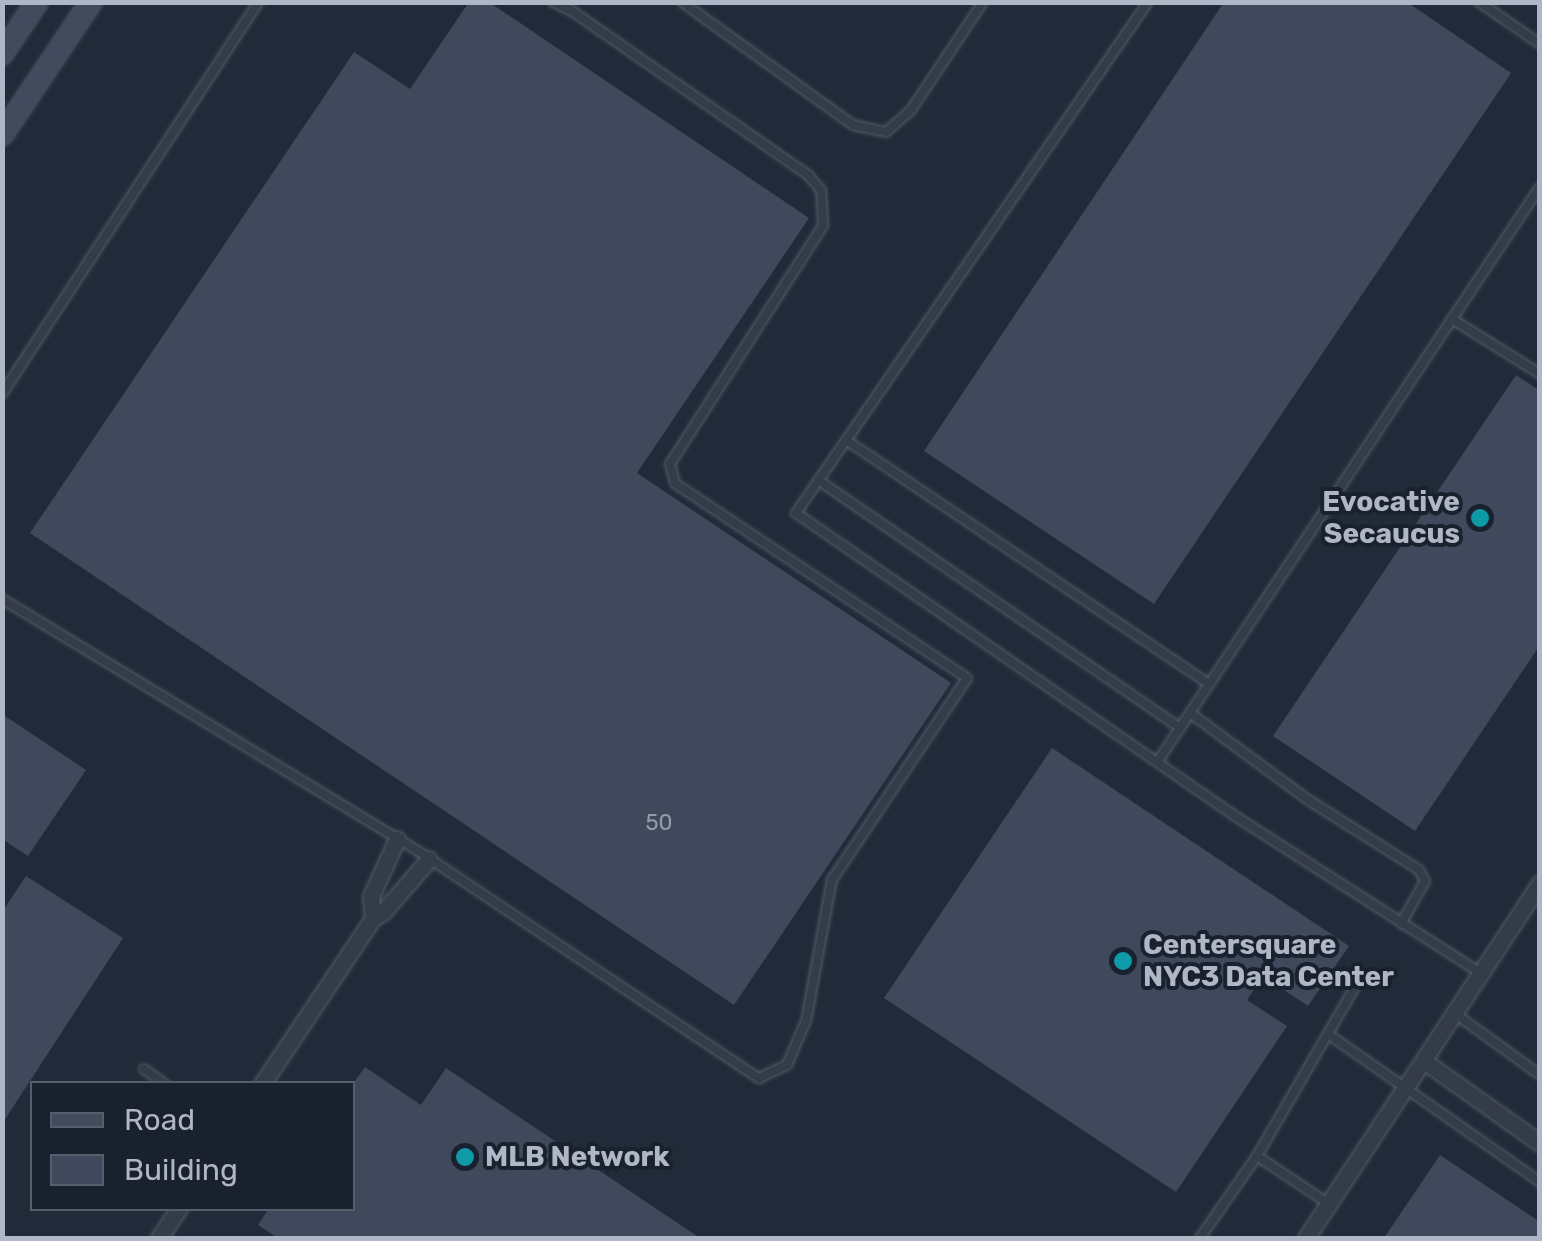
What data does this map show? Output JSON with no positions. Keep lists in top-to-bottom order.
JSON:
{
  "places": ["Evocative Secaucus", "Centersquare NYC3 Data Center", "MLB Network"],
  "house_numbers": ["50"],
  "legend": ["Road", "Building"]
}
